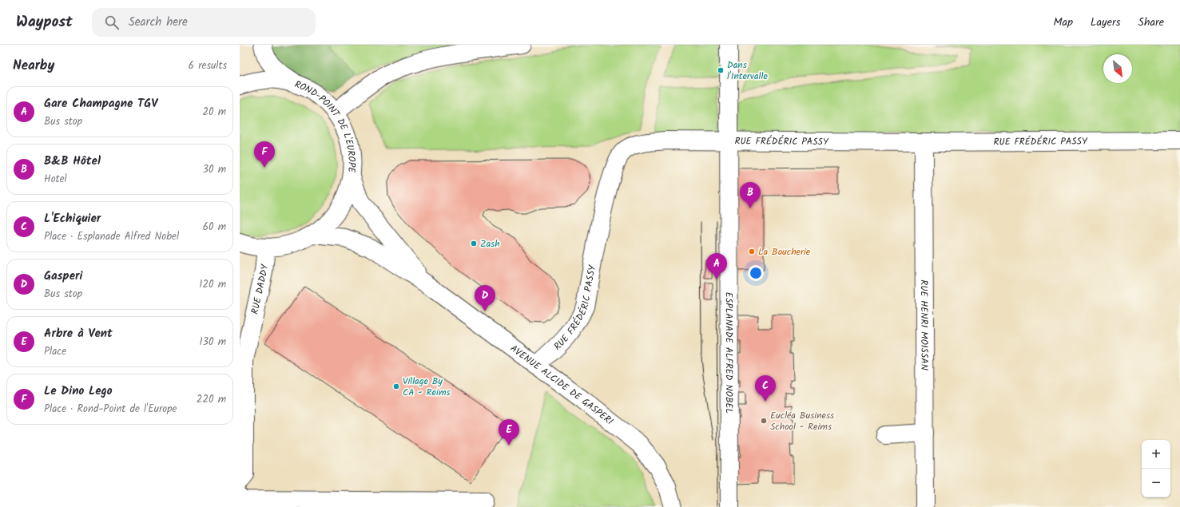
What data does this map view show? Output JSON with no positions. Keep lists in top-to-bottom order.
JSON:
{
  "streets": {
    "street": [
      "ROND-POINT DE L'EUROPE",
      "RUE FRÉDÉRIC PASSY",
      "RUE DADDY",
      "RUE HENRI MOISSAN",
      "ESPLANADE ALFRED NOBEL",
      "AVENUE ALCIDE DE GASPERI"
    ]
  },
  "crossings": [
    ["ROND-POINT DE L'EUROPE", "RUE DADDY"],
    ["ROND-POINT DE L'EUROPE", "AVENUE ALCIDE DE GASPERI"],
    ["RUE FRÉDÉRIC PASSY", "RUE HENRI MOISSAN"],
    ["RUE FRÉDÉRIC PASSY", "ESPLANADE ALFRED NOBEL"],
    ["RUE FRÉDÉRIC PASSY", "AVENUE ALCIDE DE GASPERI"]
  ],
  "places": [
    "Dans l'Intervalle",
    "Zash",
    "La Boucherie",
    "Village By CA - Reims",
    "Eucléa Business School - Reims"
  ],
  "north": "bottom right",
  "page": {
    "header": "Waypost",
    "search": "Search here",
    "nav": ["Map", "Layers", "Share"],
    "heading": ["Nearby", "6 results"],
    "list": [
      {
        "mark": "A",
        "name": "Gare Champagne TGV",
        "note": "Bus stop",
        "value": "20 m"
      },
      {
        "mark": "B",
        "name": "B&B Hôtel",
        "note": "Hotel",
        "value": "30 m"
      },
      {
        "mark": "C",
        "name": "L'Echiquier",
        "note": "Place · Esplanade Alfred Nobel",
        "value": "60 m"
      },
      {
        "mark": "D",
        "name": "Gasperi",
        "note": "Bus stop",
        "value": "120 m"
      },
      {
        "mark": "E",
        "name": "Arbre à Vent",
        "note": "Place",
        "value": "130 m"
      },
      {
        "mark": "F",
        "name": "Le Dino Lego",
        "note": "Place · Rond-Point de l'Europe",
        "value": "220 m"
      }
    ],
    "pins": [
      "F",
      "B",
      "A",
      "D",
      "C",
      "E"
    ],
    "map_buttons": ["+", "−"]
  }
}
